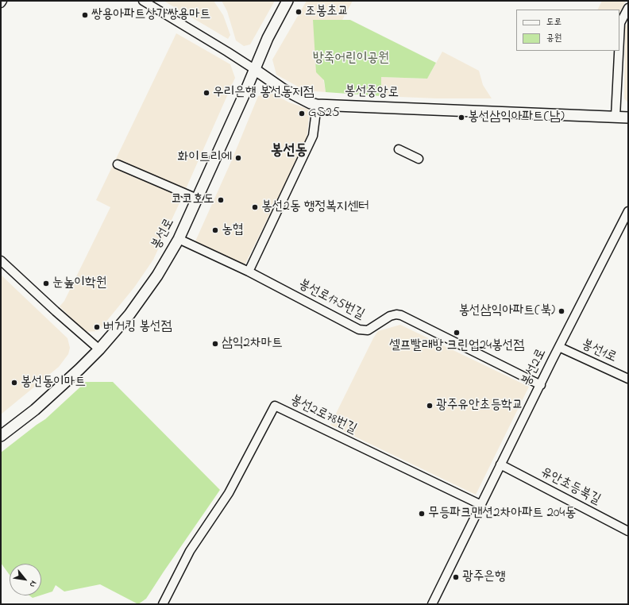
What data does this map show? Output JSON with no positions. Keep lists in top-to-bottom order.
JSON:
{
  "streets": {
    "main road": ["봉선중앙로", "봉선로"],
    "street": [
      "봉선로175번길",
      "봉선1로",
      "봉선2로",
      "봉선2로78번길",
      "유안초등북길"
    ]
  },
  "crossings": [
    ["봉선중앙로", "봉선로"],
    ["봉선로", "봉선로175번길"],
    ["봉선로175번길", "봉선2로"],
    ["봉선1로", "봉선2로"],
    ["봉선2로", "봉선2로78번길"],
    ["봉선2로", "유안초등북길"]
  ],
  "districts": ["봉선동"],
  "parks": ["방죽어린이공원"],
  "places": [
    "조봉초교",
    "쌍용아파트상가쌍용마트",
    "우리은행 봉선동지점",
    "GS25",
    "봉선삼익아파트(남)",
    "화이트리에",
    "코코호도",
    "봉선2동 행정복지센터",
    "농협",
    "눈높이학원",
    "봉선삼익아파트(북)",
    "버거킹 봉선점",
    "셀프빨래방 크린업24봉선점",
    "삼익2차마트",
    "봉선동이마트",
    "광주유안초등학교",
    "무등파크맨션2차아파트 204동",
    "광주은행"
  ],
  "legend": ["도로", "공원"],
  "north": "bottom right"
}
